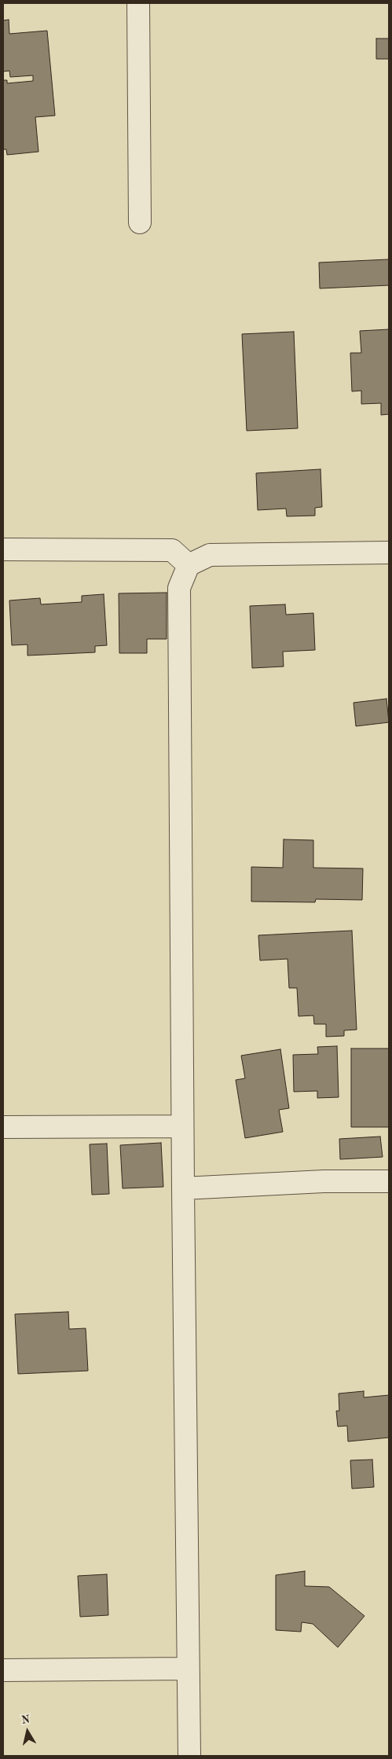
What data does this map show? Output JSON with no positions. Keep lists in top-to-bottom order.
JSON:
{
  "north": "top"
}
